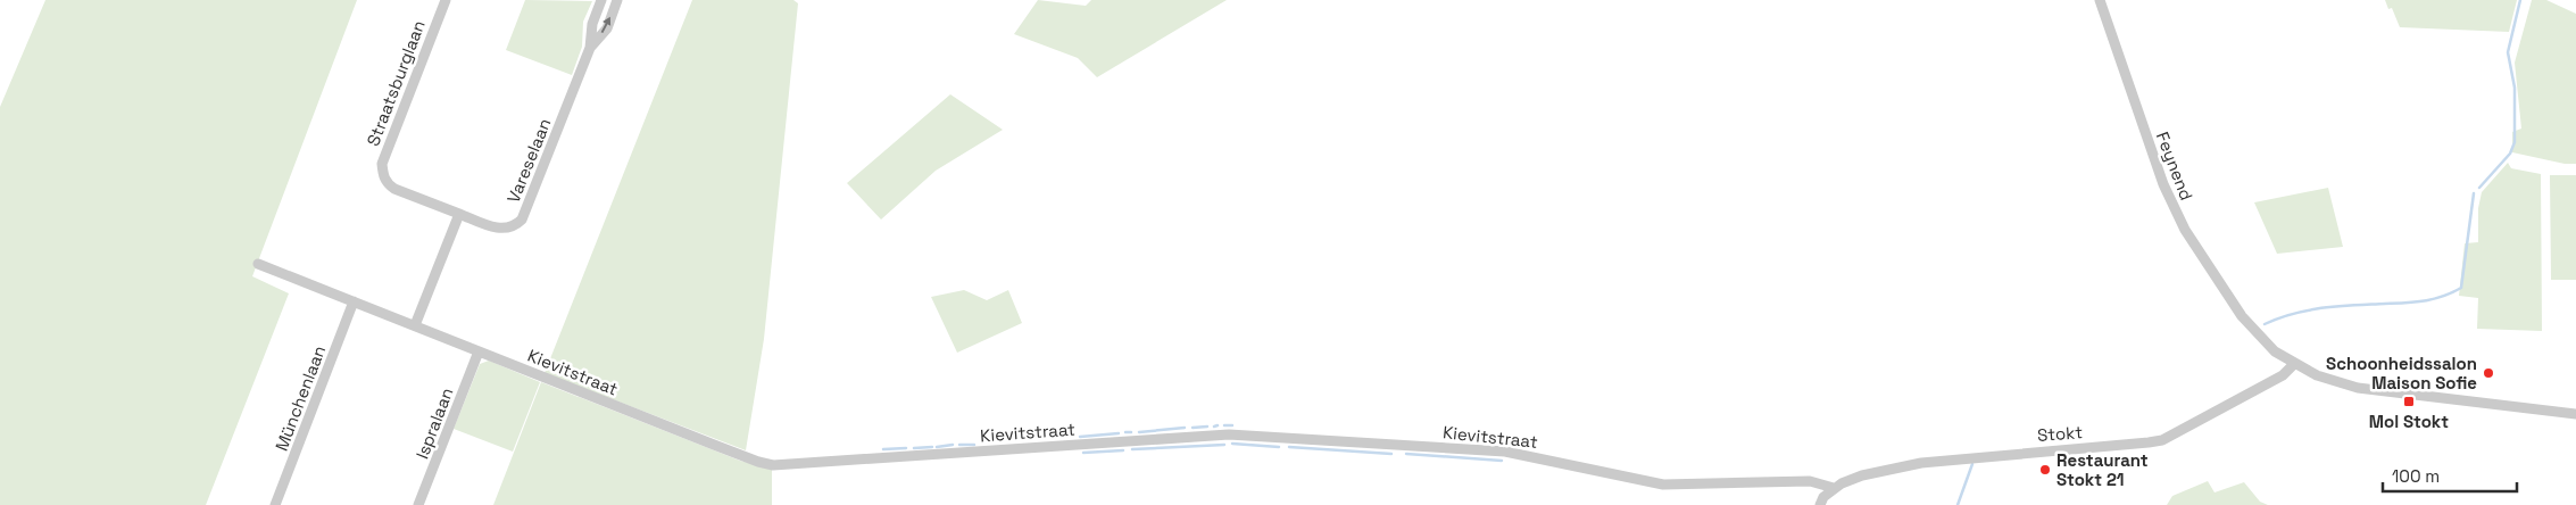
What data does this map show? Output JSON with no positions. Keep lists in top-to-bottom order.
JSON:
{
  "streets": {
    "street": [
      "Straatsburglaan",
      "Vareselaan",
      "Feynend",
      "Kievitstraat",
      "Münchenlaan",
      "Ispralaan",
      "Stokt"
    ]
  },
  "crossings": [
    ["Straatsburglaan", "Vareselaan"],
    ["Feynend", "Stokt"],
    ["Kievitstraat", "Münchenlaan"],
    ["Kievitstraat", "Ispralaan"],
    ["Kievitstraat", "Stokt"]
  ],
  "places": {
    "other": ["Schoonheidssalon Maison Sofie", "Restaurant Stokt 21"],
    "transit": ["Mol Stokt"]
  },
  "scale_bar": "100 m"
}
